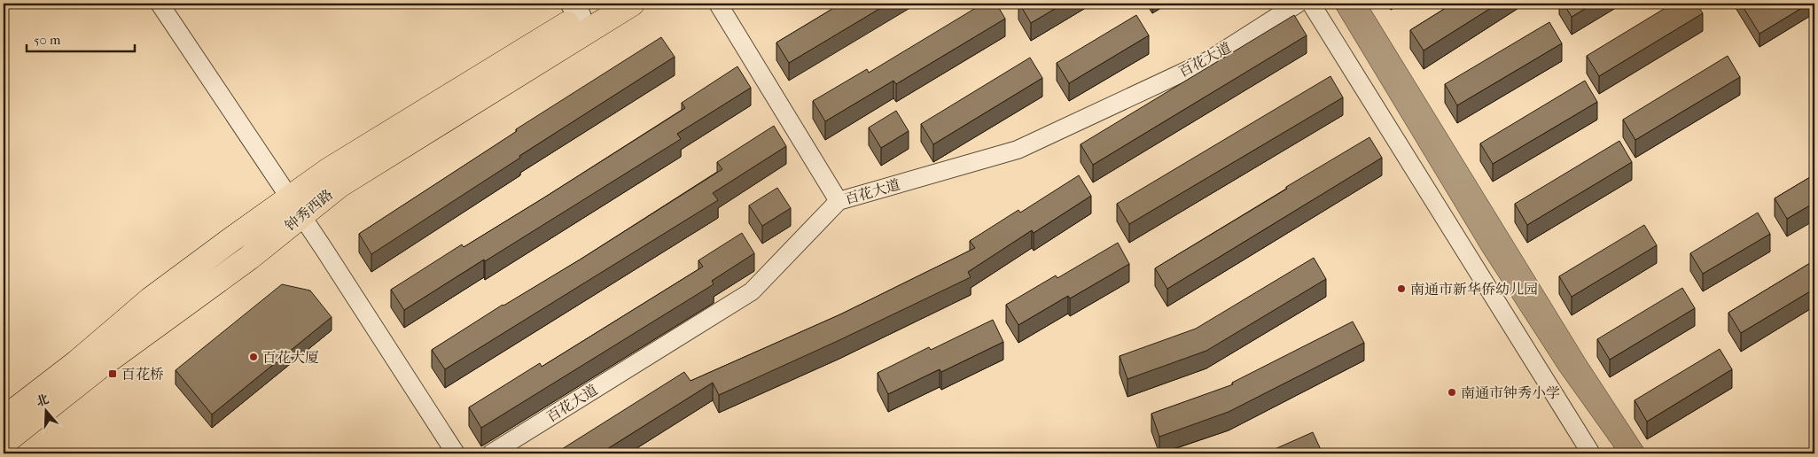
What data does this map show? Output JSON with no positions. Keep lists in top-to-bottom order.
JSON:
{
  "streets": {
    "main road": ["钟秀西路"],
    "street": ["百花大道"]
  },
  "places": {
    "other": ["南通市新华侨幼儿园", "百花大厦", "南通市钟秀小学"],
    "transit": ["百花桥"]
  },
  "scale_bar": "50 m",
  "north": "top"
}
